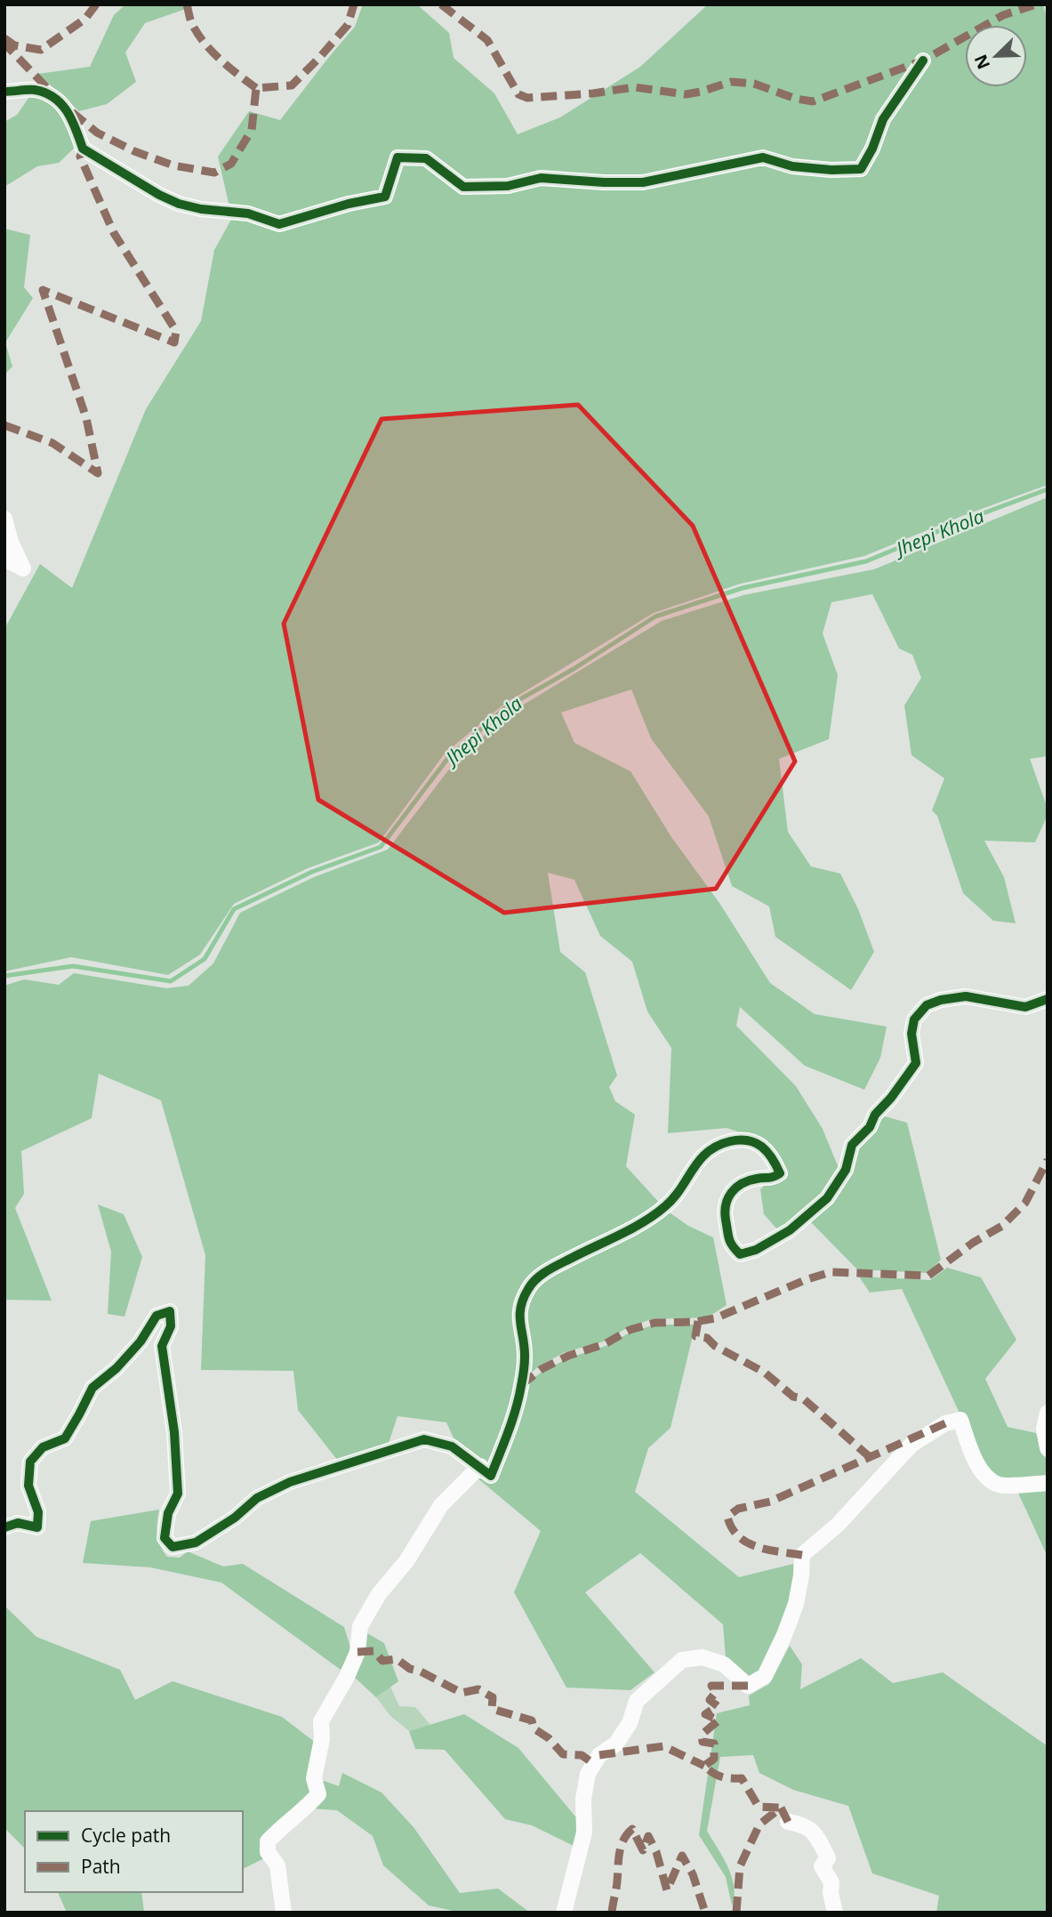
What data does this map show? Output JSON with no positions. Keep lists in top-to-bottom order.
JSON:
{
  "water": ["Jhepi Khola"],
  "legend": ["Cycle path", "Path"],
  "north": "bottom left"
}
